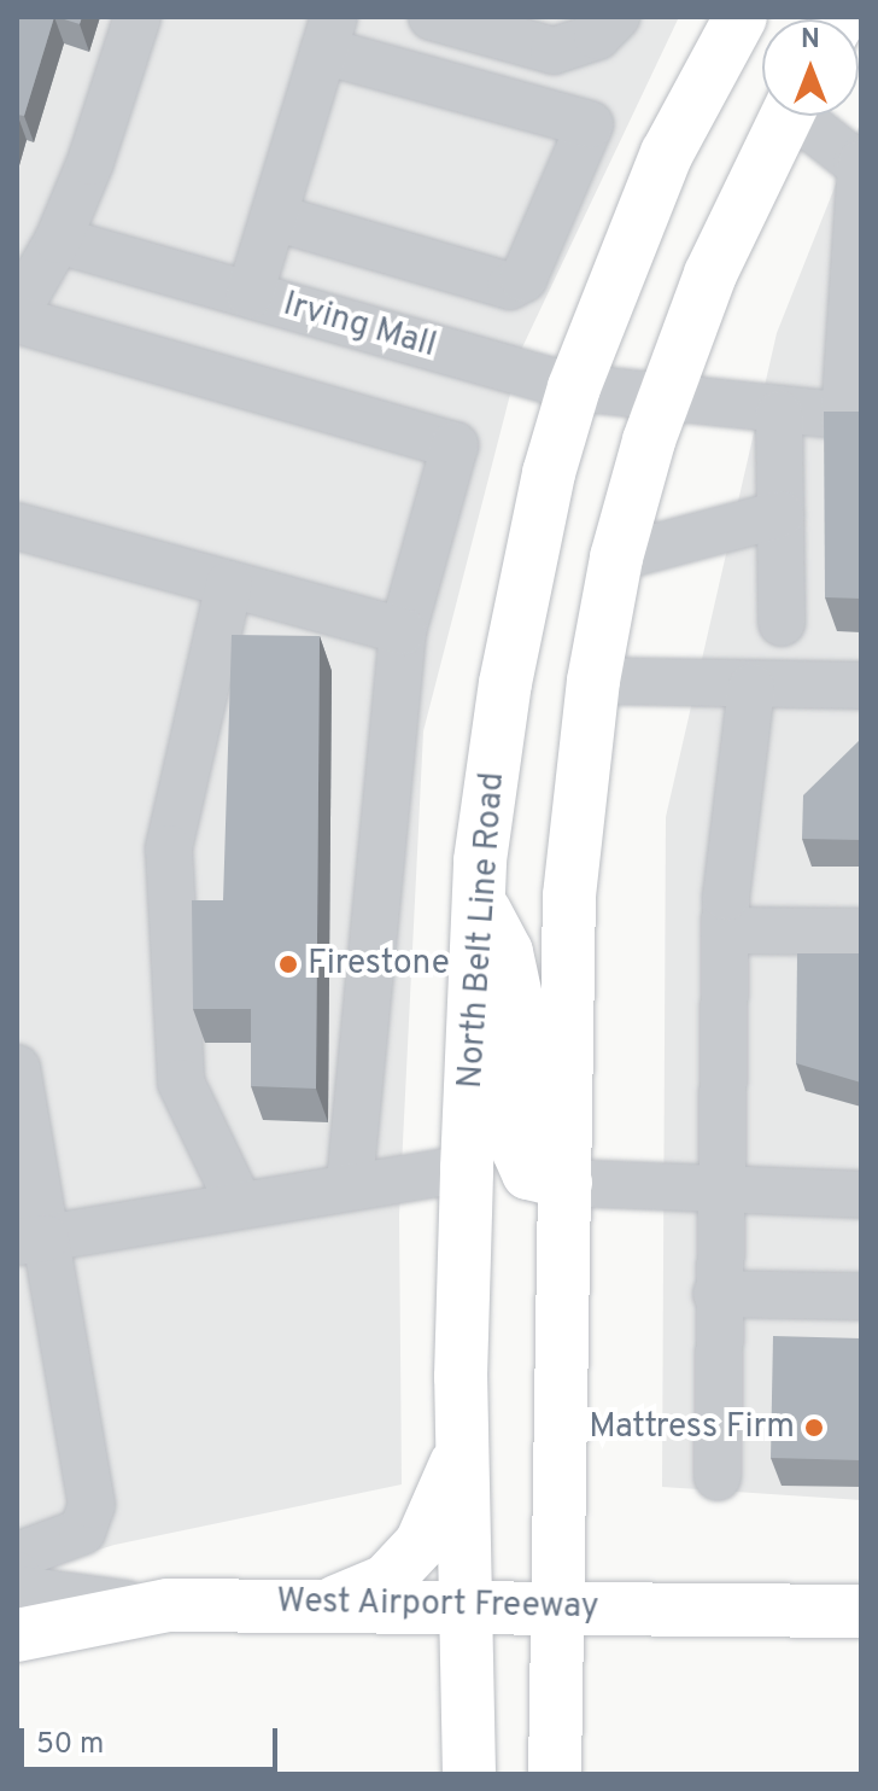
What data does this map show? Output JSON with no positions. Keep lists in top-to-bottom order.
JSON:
{
  "streets": {
    "main road": ["North Belt Line Road", "West Airport Freeway"],
    "lane": ["Irving Mall"]
  },
  "crossings": [
    ["Irving Mall", "North Belt Line Road"],
    ["North Belt Line Road", "West Airport Freeway"]
  ],
  "places": ["Firestone", "Mattress Firm"],
  "scale_bar": "50 m",
  "north": "top"
}
